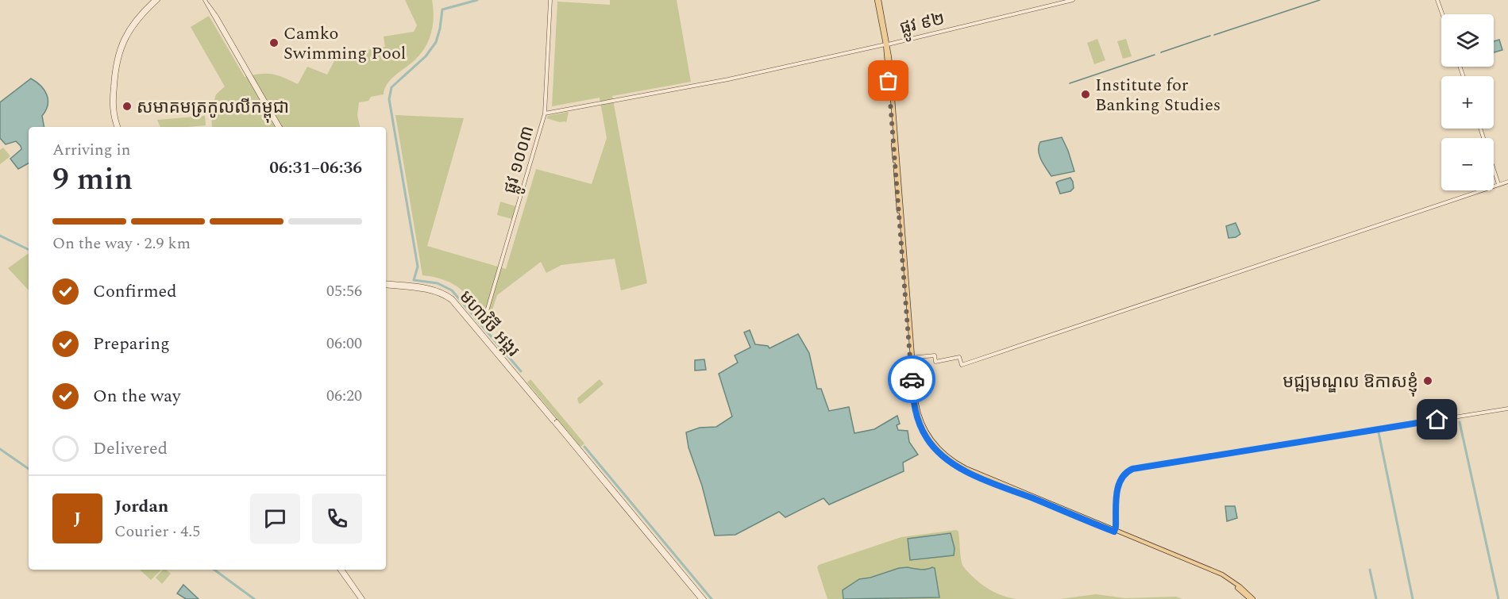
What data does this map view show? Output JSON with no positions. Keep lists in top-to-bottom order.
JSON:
{
  "streets": {
    "main road": ["ផ្លូវ ៩២", "ផ្លូវ ១០០៣", "មហាវិថី អង្គរ"]
  },
  "crossings": [
    ["ផ្លូវ ៩២", "ផ្លូវ ១០០៣"]
  ],
  "places": [
    "Camko Swimming Pool",
    "Institute for Banking Studies",
    "សមាគមត្រកូលលីកម្ពុជា",
    "មជ្ឍមណ្ឌល ឱកាសខ្ញុំ"
  ],
  "page": {
    "map_buttons": ["+", "−"],
    "heading": ["9 min", "Arriving in", "06:31–06:36"],
    "panel": ["Jordan", "Courier · 4.5"],
    "bar": "On the way · 2.9 km",
    "list": [
      ["Confirmed", "05:56"],
      ["Preparing", "06:00"],
      ["On the way", "06:20"],
      "Delivered"
    ],
    "round": "J"
  }
}
